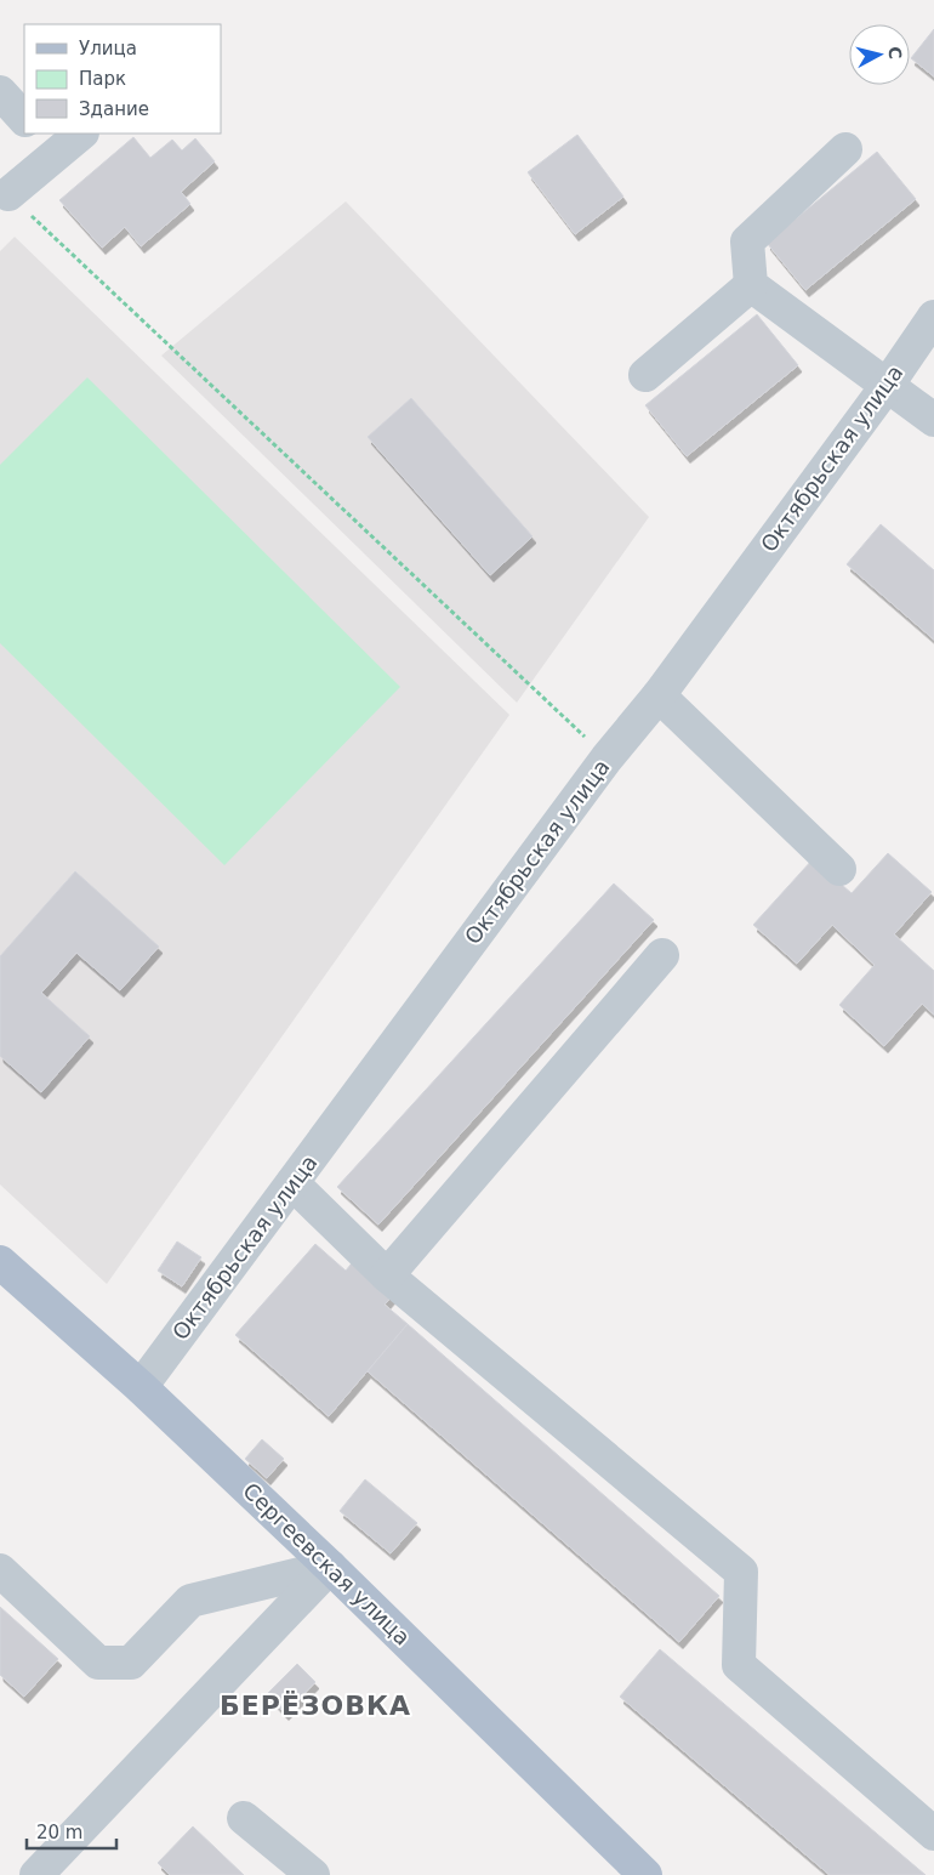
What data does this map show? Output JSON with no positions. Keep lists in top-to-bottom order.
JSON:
{
  "streets": {
    "main road": ["Сергеевская улица"],
    "street": ["Октябрьская улица"]
  },
  "crossings": [
    ["Октябрьская улица", "Сергеевская улица"]
  ],
  "districts": ["БЕРЁЗОВКА"],
  "legend": ["Улица", "Парк", "Здание"],
  "scale_bar": "20 m",
  "north": "right"
}
